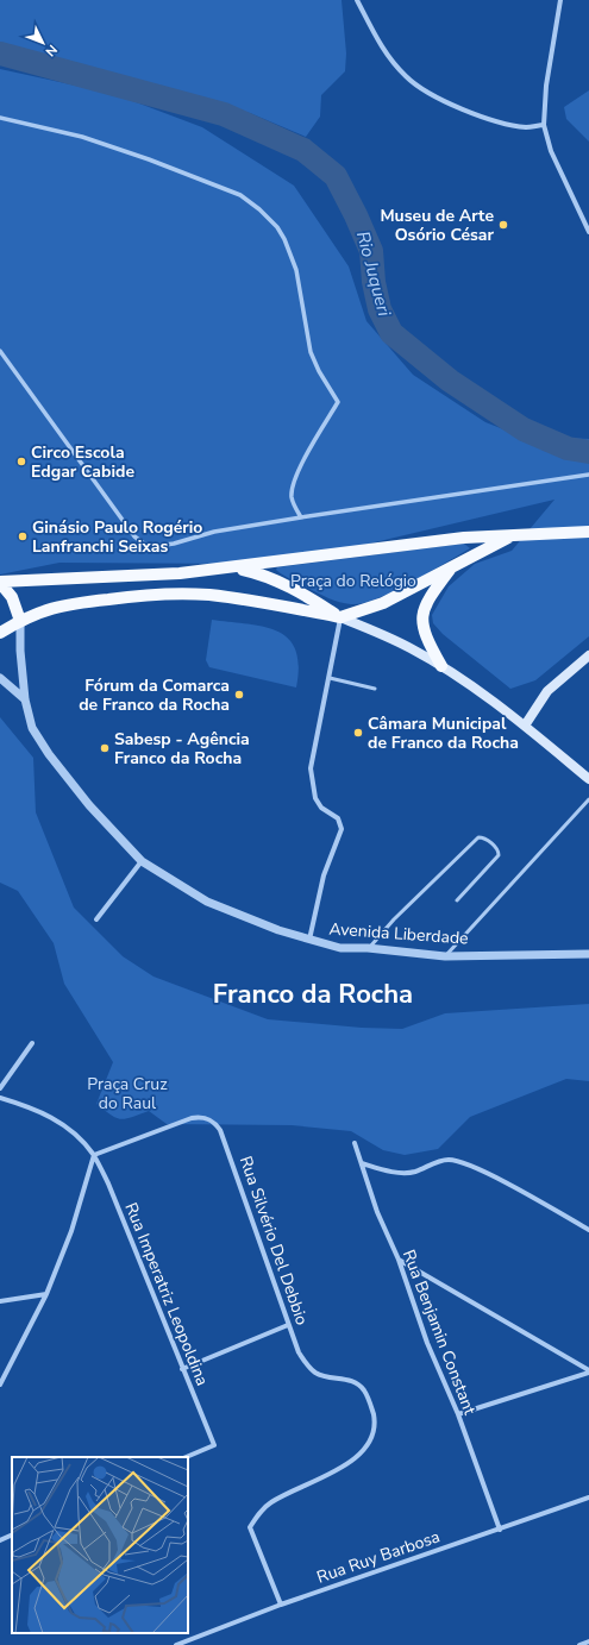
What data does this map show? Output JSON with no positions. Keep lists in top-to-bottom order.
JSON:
{
  "streets": {
    "street": [
      "Avenida Liberdade",
      "Rua Silvério Del Debbio",
      "Rua Imperatriz Leopoldina",
      "Rua Benjamin Constant",
      "Rua Ruy Barbosa"
    ]
  },
  "crossings": [
    ["Rua Silvério Del Debbio", "Rua Imperatriz Leopoldina"],
    ["Rua Silvério Del Debbio", "Rua Ruy Barbosa"],
    ["Rua Benjamin Constant", "Rua Ruy Barbosa"]
  ],
  "districts": ["Franco da Rocha"],
  "water": ["Rio Juqueri"],
  "parks": ["Praça do Relógio", "Praça Cruz do Raul"],
  "places": [
    "Museu de Arte Osório César",
    "Circo Escola Edgar Cabide",
    "Ginásio Paulo Rogério Lanfranchi Seixas",
    "Fórum da Comarca de Franco da Rocha",
    "Câmara Municipal de Franco da Rocha",
    "Sabesp - Agência Franco da Rocha"
  ],
  "north": "bottom right"
}
